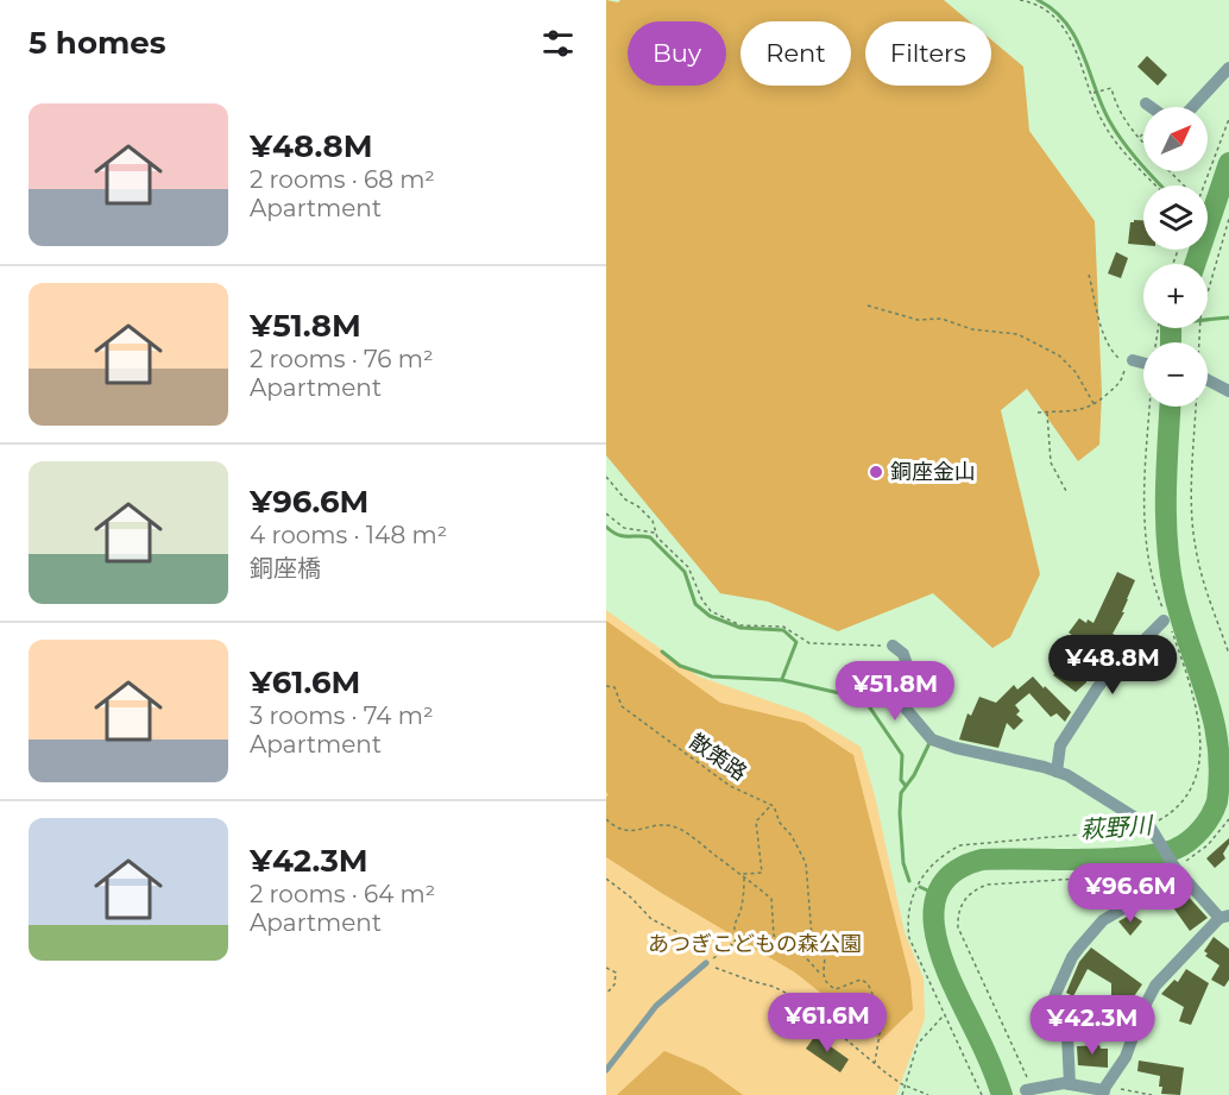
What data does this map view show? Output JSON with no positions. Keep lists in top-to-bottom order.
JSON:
{
  "streets": {
    "path": ["散策路"]
  },
  "water": ["萩野川"],
  "parks": ["あつぎこどもの森公園"],
  "places": ["銅座金山"],
  "north": "top right",
  "page": {
    "heading": "5 homes",
    "chip": ["Buy", "Rent", "Filters"],
    "list": [
      {
        "name": "¥48.8M",
        "note": "2 rooms · 68 m² · Apartment"
      },
      {
        "name": "¥51.8M",
        "note": "2 rooms · 76 m² · Apartment"
      },
      {
        "name": "¥96.6M",
        "note": "4 rooms · 148 m² · 銅座橋"
      },
      {
        "name": "¥61.6M",
        "note": "3 rooms · 74 m² · Apartment"
      },
      {
        "name": "¥42.3M",
        "note": "2 rooms · 64 m² · Apartment"
      }
    ],
    "map_buttons": ["+", "−"],
    "price": [
      "¥48.8M",
      "¥51.8M",
      "¥96.6M",
      "¥61.6M",
      "¥42.3M"
    ]
  }
}
